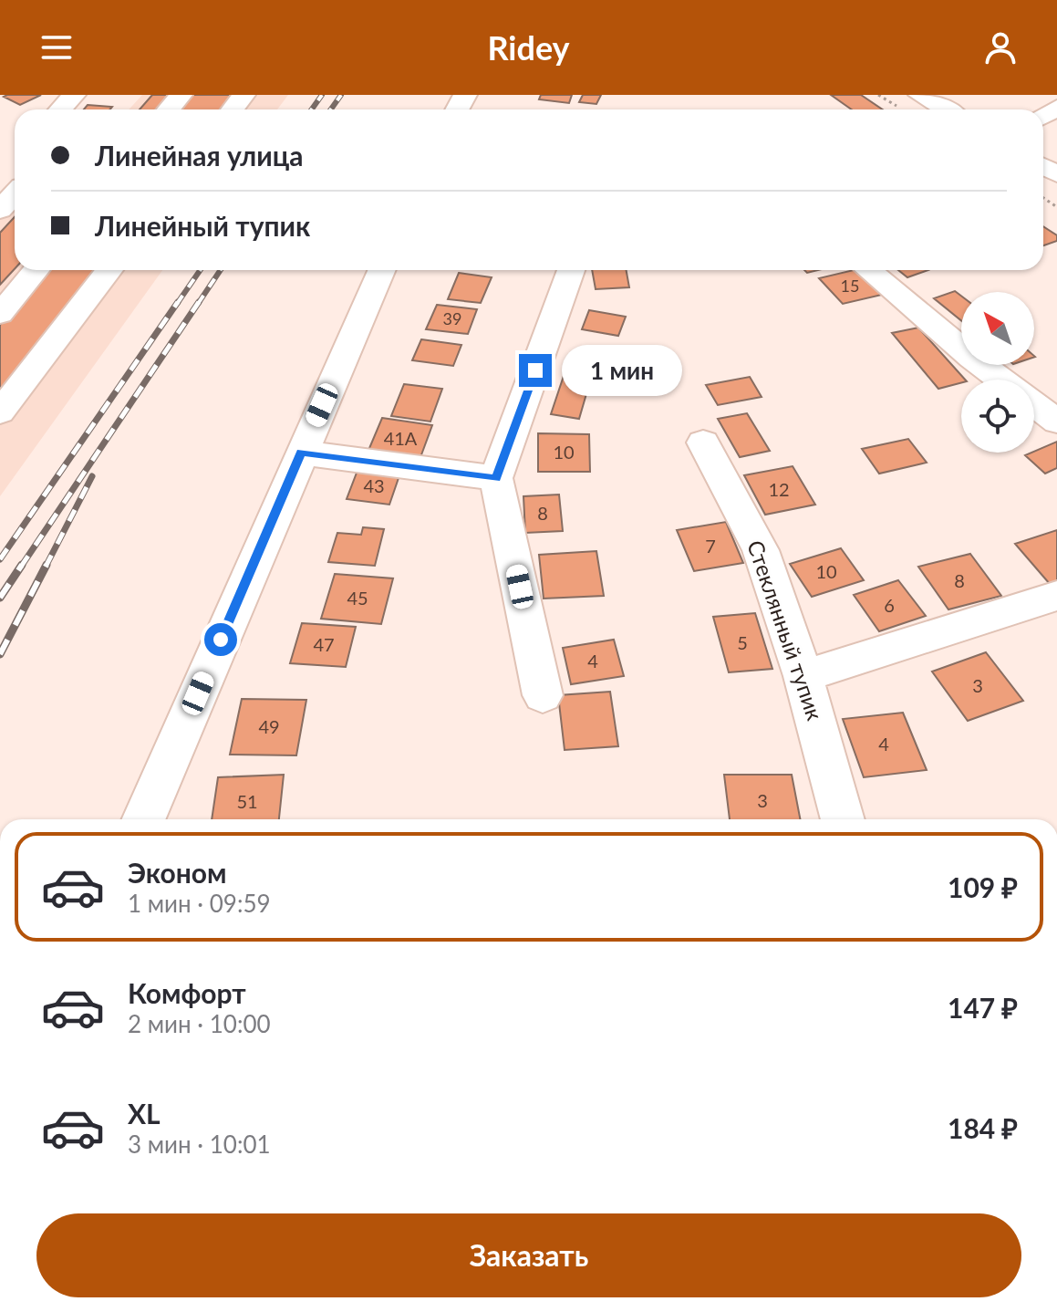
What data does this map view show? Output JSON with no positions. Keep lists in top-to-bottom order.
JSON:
{
  "streets": {
    "street": ["Стеклянный тупик"]
  },
  "house_numbers": [
    "15",
    "39",
    "41А",
    "10",
    "43",
    "12",
    "8",
    "7",
    "10",
    "8",
    "45",
    "6",
    "5",
    "47",
    "4",
    "3",
    "49",
    "4",
    "3",
    "51"
  ],
  "north": "top left",
  "page": {
    "header": "Ridey",
    "banner": ["Линейная улица", "Линейный тупик"],
    "bubble": "1 мин",
    "list": [
      {
        "name": "Эконом",
        "note": "1 мин · 09:59",
        "value": "109 ₽"
      },
      {
        "name": "Комфорт",
        "note": "2 мин · 10:00",
        "value": "147 ₽"
      },
      {
        "name": "XL",
        "note": "3 мин · 10:01",
        "value": "184 ₽"
      }
    ],
    "buttons": "Заказать"
  }
}
